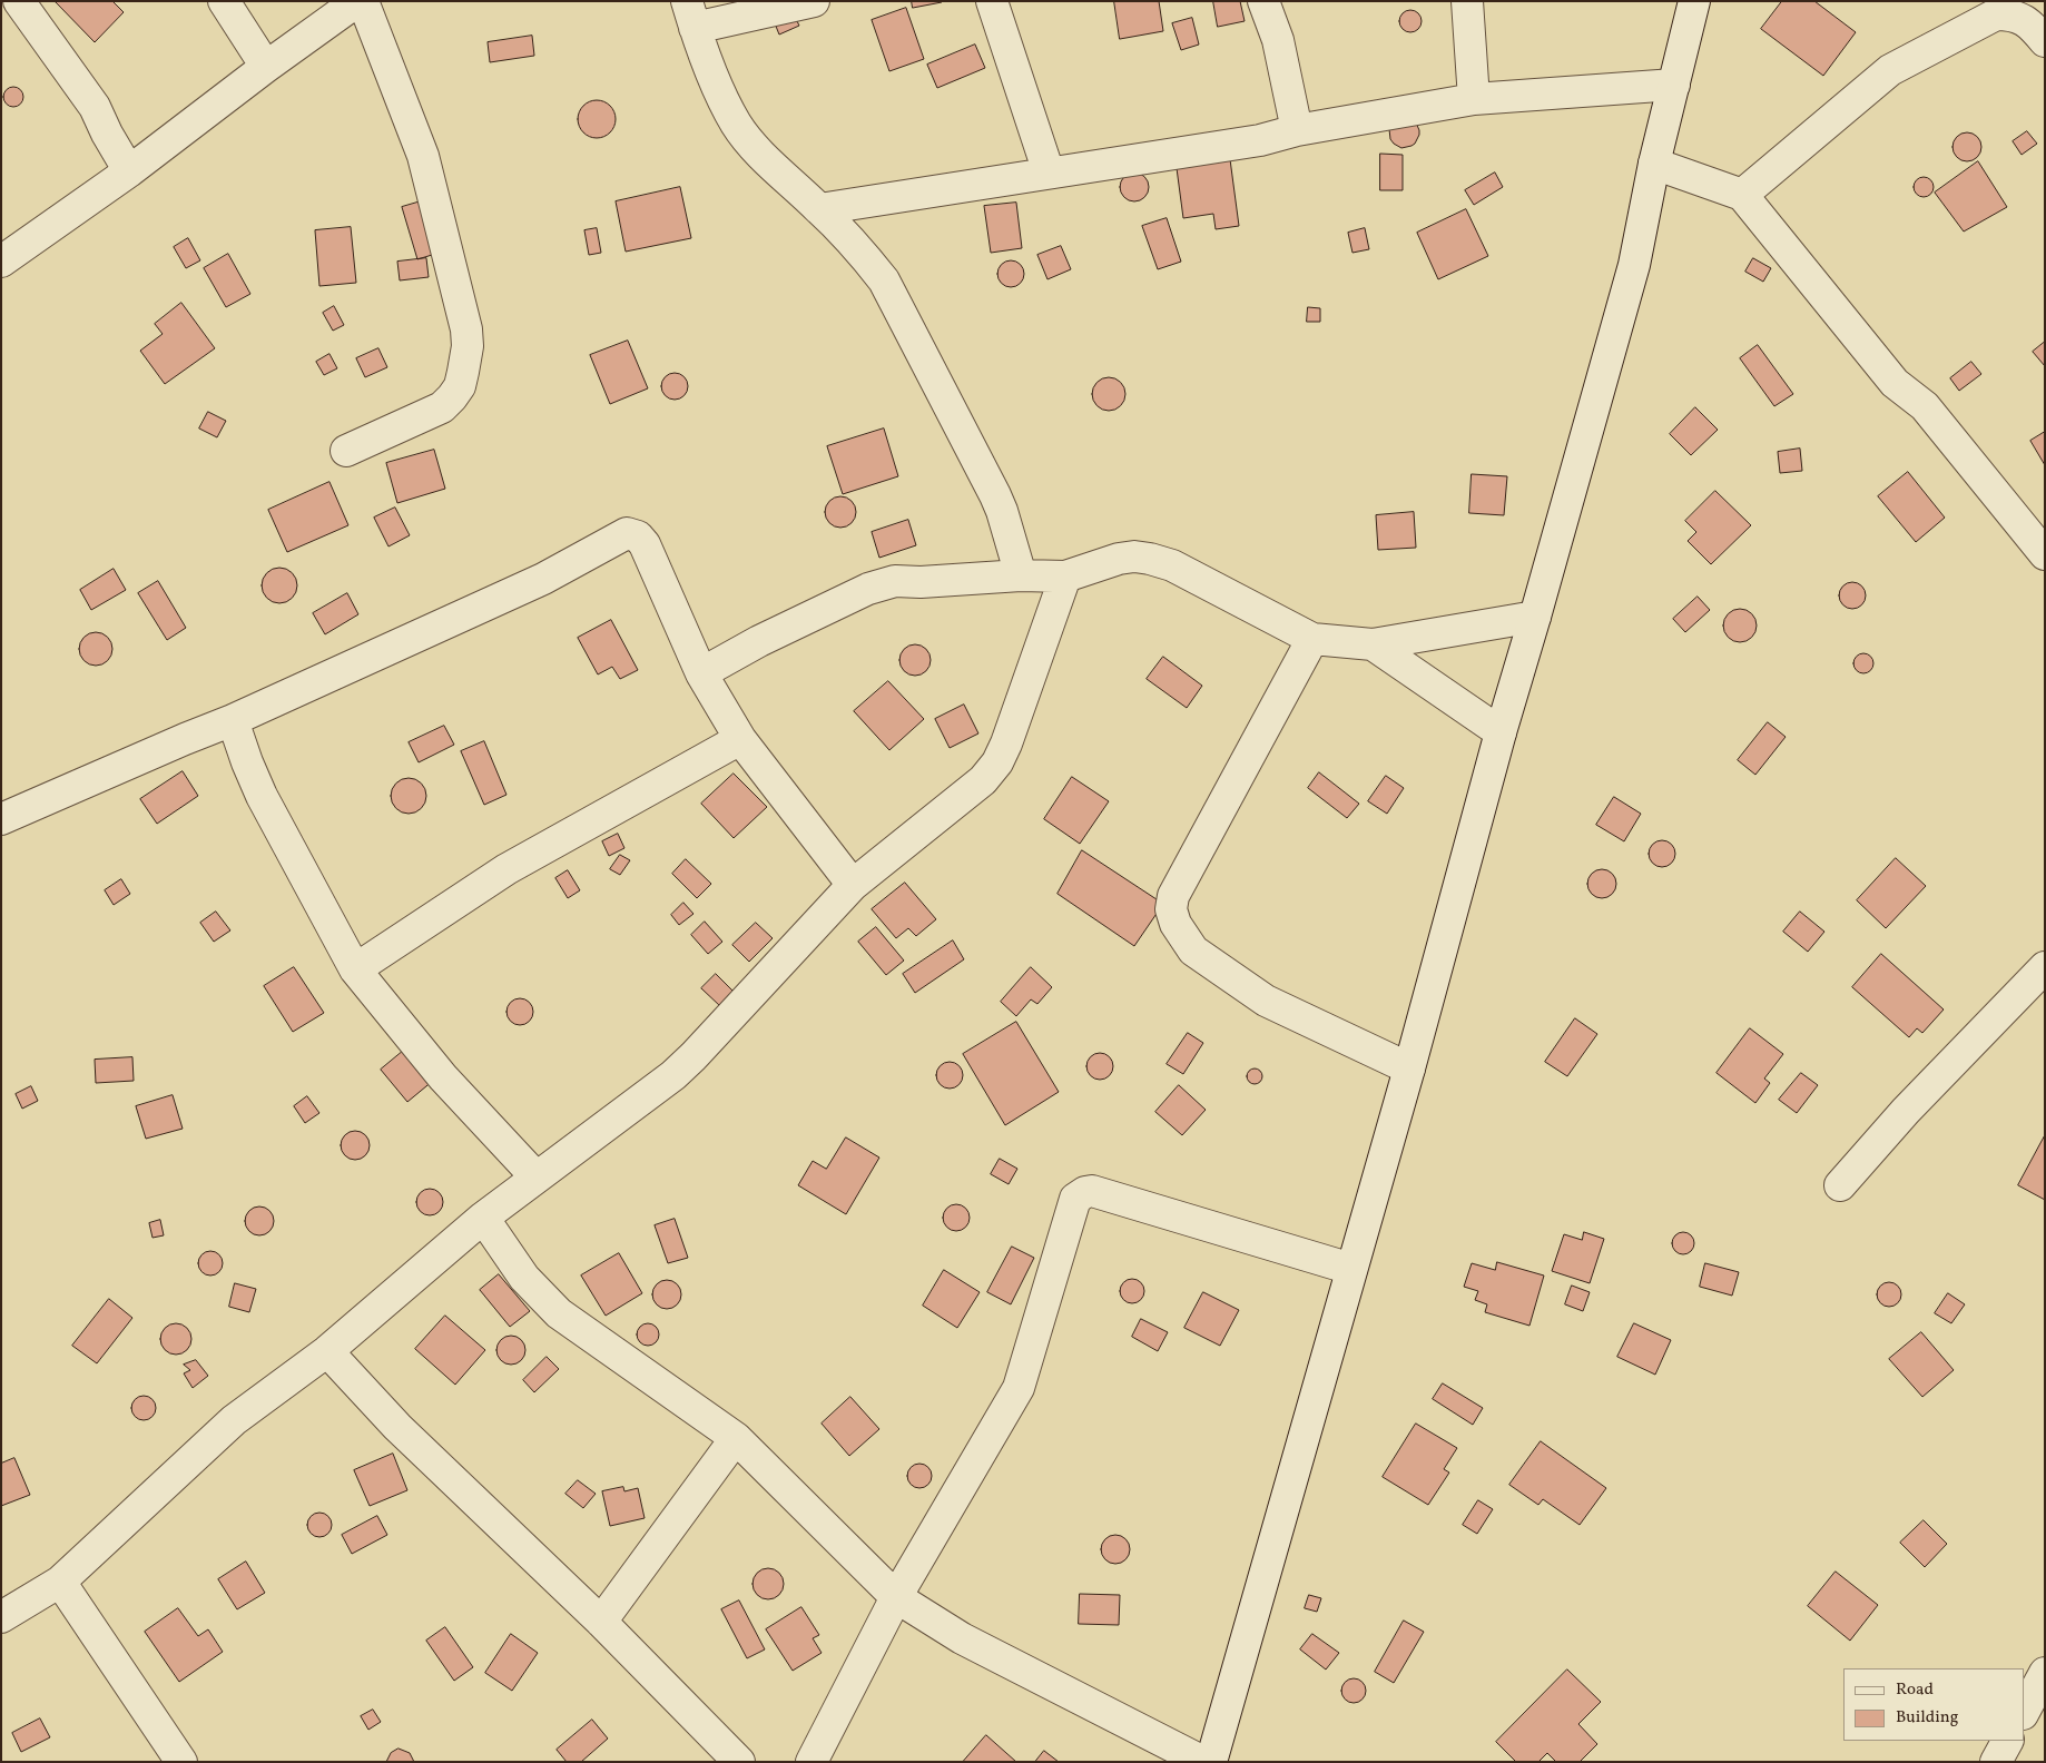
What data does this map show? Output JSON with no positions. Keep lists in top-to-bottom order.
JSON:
{
  "legend": ["Road", "Building"]
}
